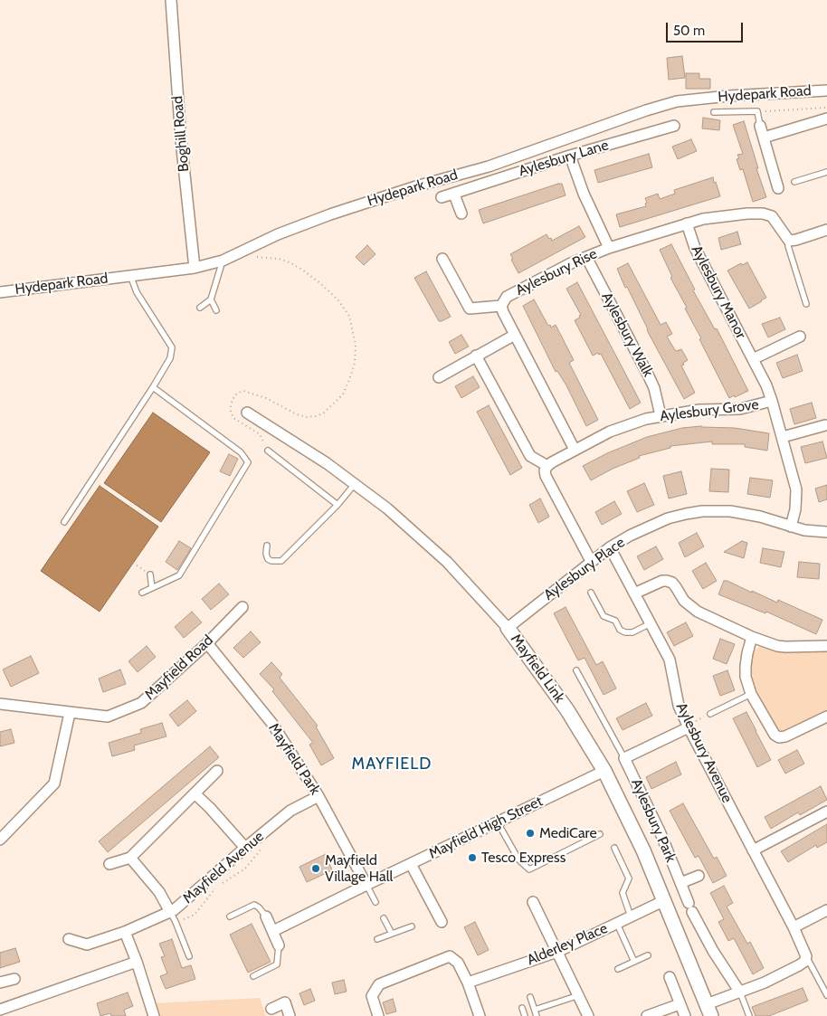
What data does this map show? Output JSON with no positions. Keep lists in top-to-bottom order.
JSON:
{
  "streets": {
    "street": [
      "Hydepark Road",
      "Boghill Road",
      "Aylesbury Lane",
      "Aylesbury Rise",
      "Aylesbury Manor",
      "Aylesbury Walk",
      "Aylesbury Grove",
      "Aylesbury Place",
      "Mayfield Road",
      "Mayfield Link",
      "Aylesbury Avenue",
      "Mayfield Park",
      "Aylesbury Park",
      "Mayfield High Street",
      "Mayfield Avenue",
      "Alderley Place"
    ]
  },
  "crossings": [
    ["Hydepark Road", "Boghill Road"],
    ["Aylesbury Rise", "Aylesbury Manor"],
    ["Aylesbury Rise", "Aylesbury Walk"],
    ["Aylesbury Rise", "Aylesbury Grove"],
    ["Aylesbury Manor", "Aylesbury Grove"],
    ["Aylesbury Manor", "Aylesbury Place"],
    ["Aylesbury Walk", "Aylesbury Grove"],
    ["Aylesbury Place", "Mayfield Link"],
    ["Aylesbury Place", "Aylesbury Avenue"],
    ["Mayfield Road", "Mayfield Park"],
    ["Mayfield Link", "Mayfield High Street"],
    ["Mayfield Link", "Alderley Place"],
    ["Mayfield Park", "Mayfield High Street"],
    ["Mayfield Park", "Mayfield Avenue"]
  ],
  "districts": ["MAYFIELD"],
  "places": ["MediCare", "Tesco Express", "Mayfield Village Hall"],
  "scale_bar": "50 m"
}
